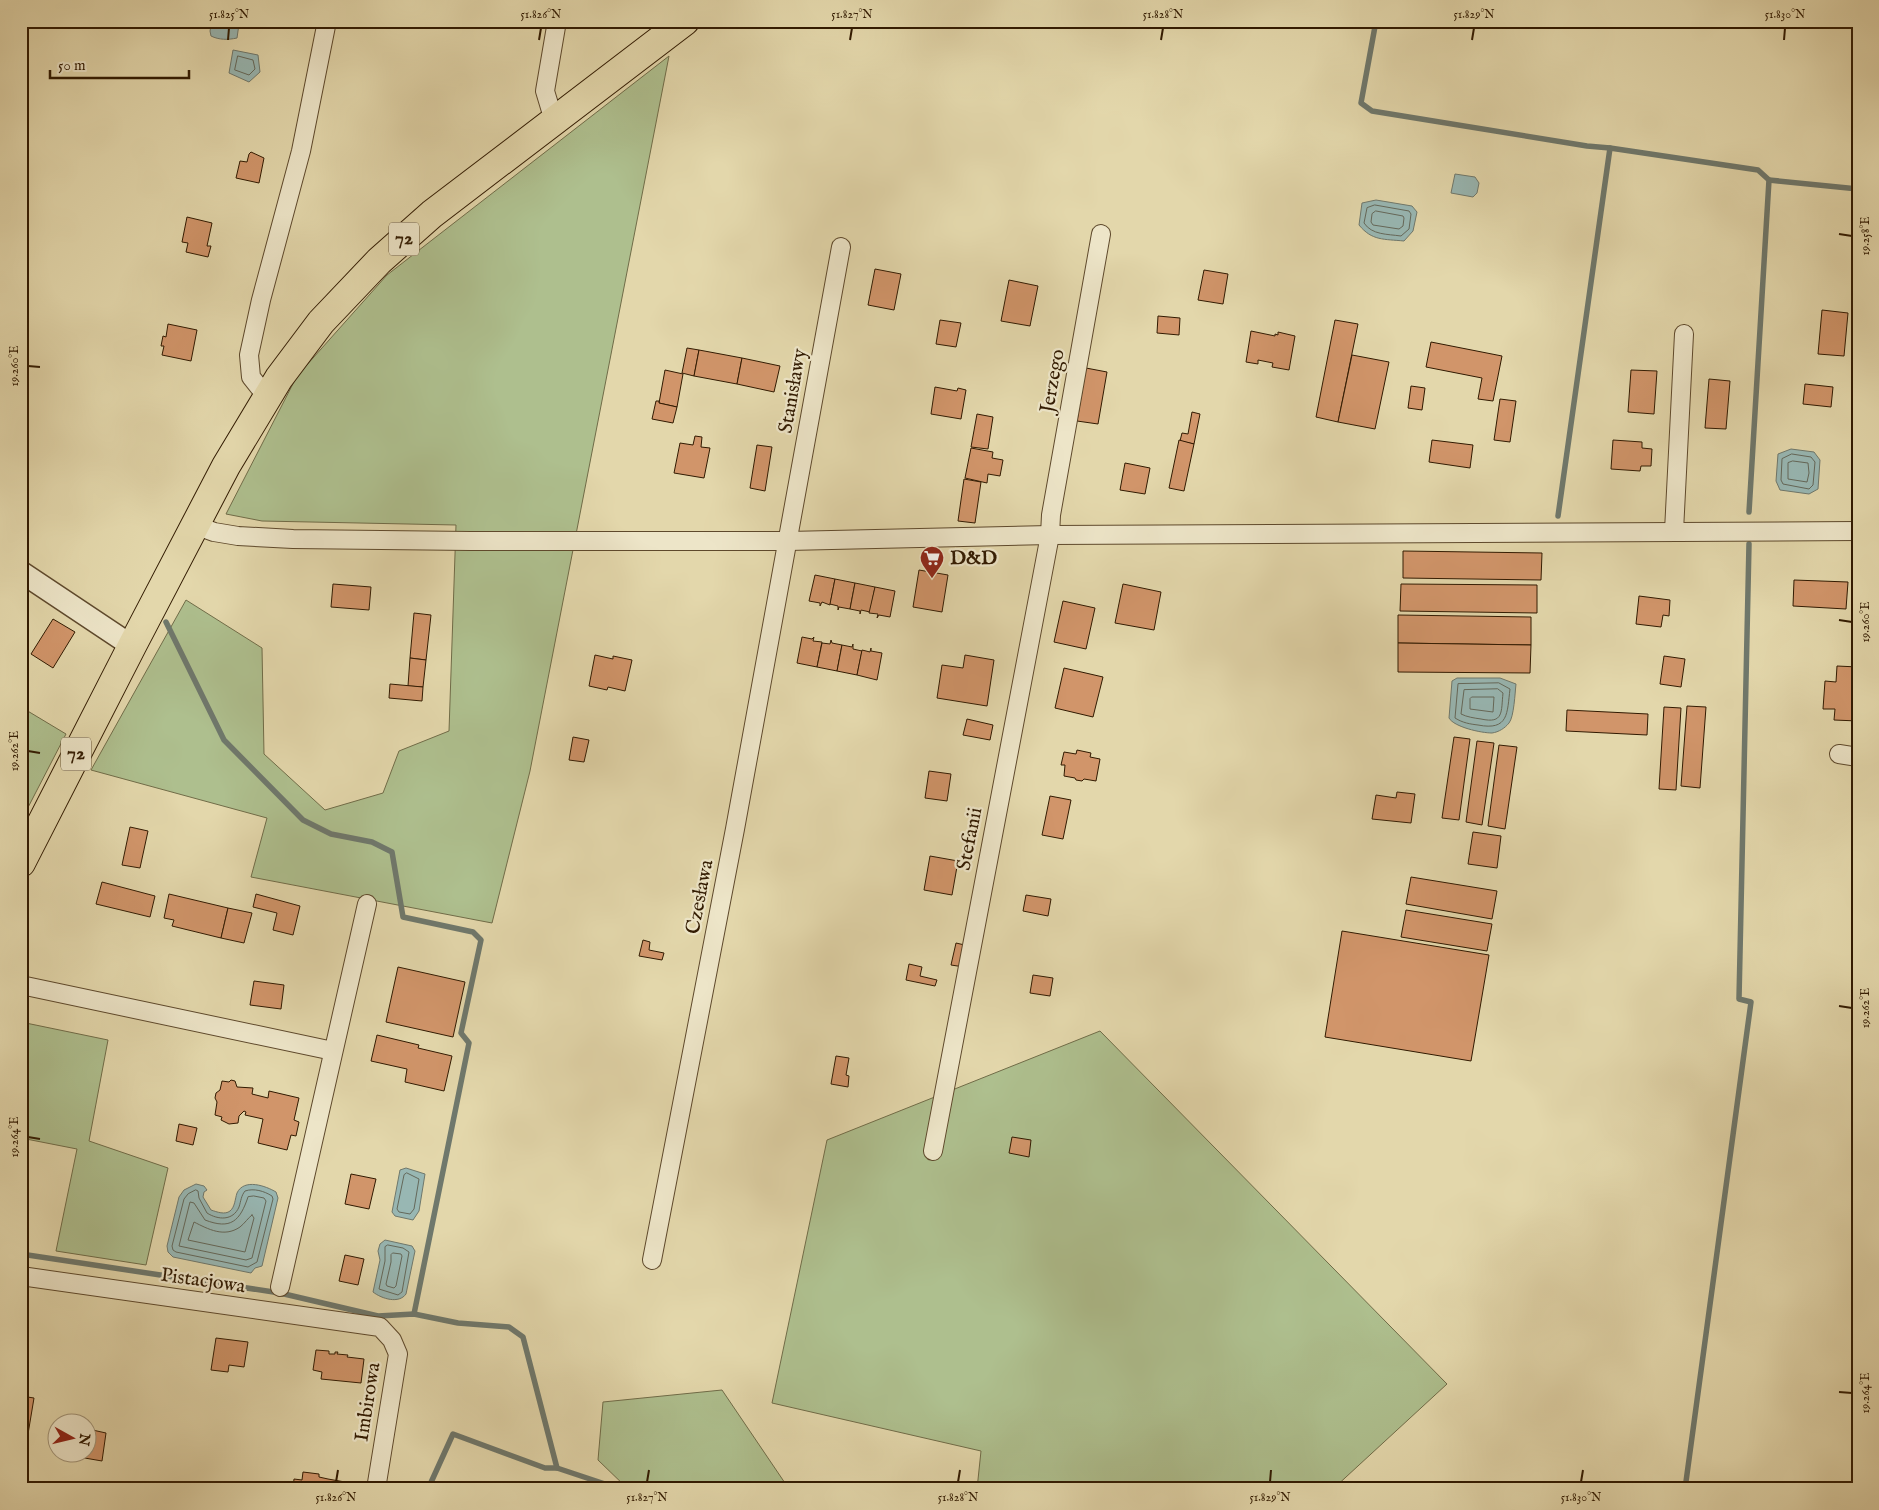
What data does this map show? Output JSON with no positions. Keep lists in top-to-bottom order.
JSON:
{
  "streets": {
    "main road": ["72"],
    "street": [
      "Jerzego",
      "Stanisławy",
      "Stefanii",
      "Czesława",
      "Pistacjowa",
      "Imbirowa"
    ]
  },
  "crossings": [
    ["Jerzego", "Stefanii"],
    ["Stanisławy", "Czesława"],
    ["Pistacjowa", "Imbirowa"]
  ],
  "places": {
    "supermarket": ["D&D"]
  },
  "scale_bar": "50 m",
  "north": "right",
  "coordinates": [
    "51.825°N",
    "51.826°N",
    "51.827°N",
    "51.828°N",
    "51.829°N",
    "51.830°N",
    "19.258°E",
    "19.260°E",
    "19.262°E",
    "19.264°E"
  ]
}
